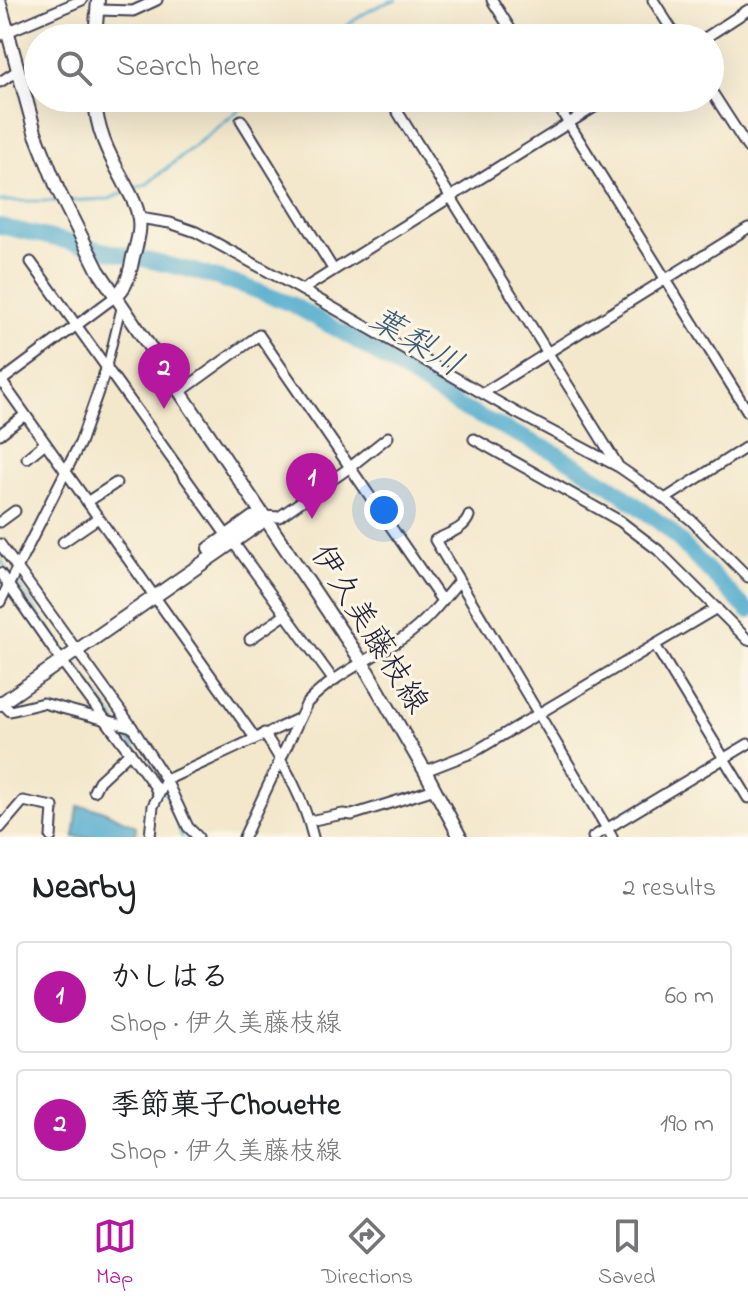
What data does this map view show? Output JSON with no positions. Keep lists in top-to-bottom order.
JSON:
{
  "streets": {
    "main road": ["伊久美藤枝線"]
  },
  "water": ["葉梨川"],
  "page": {
    "search": "Search here",
    "pins": ["2", "1"],
    "heading": ["Nearby", "2 results"],
    "list": [
      {
        "mark": "1",
        "name": "かしはる",
        "note": "Shop · 伊久美藤枝線",
        "value": "60 m"
      },
      {
        "mark": "2",
        "name": "季節菓子Chouette",
        "note": "Shop · 伊久美藤枝線",
        "value": "190 m"
      }
    ],
    "nav": ["Map", "Directions", "Saved"]
  }
}
